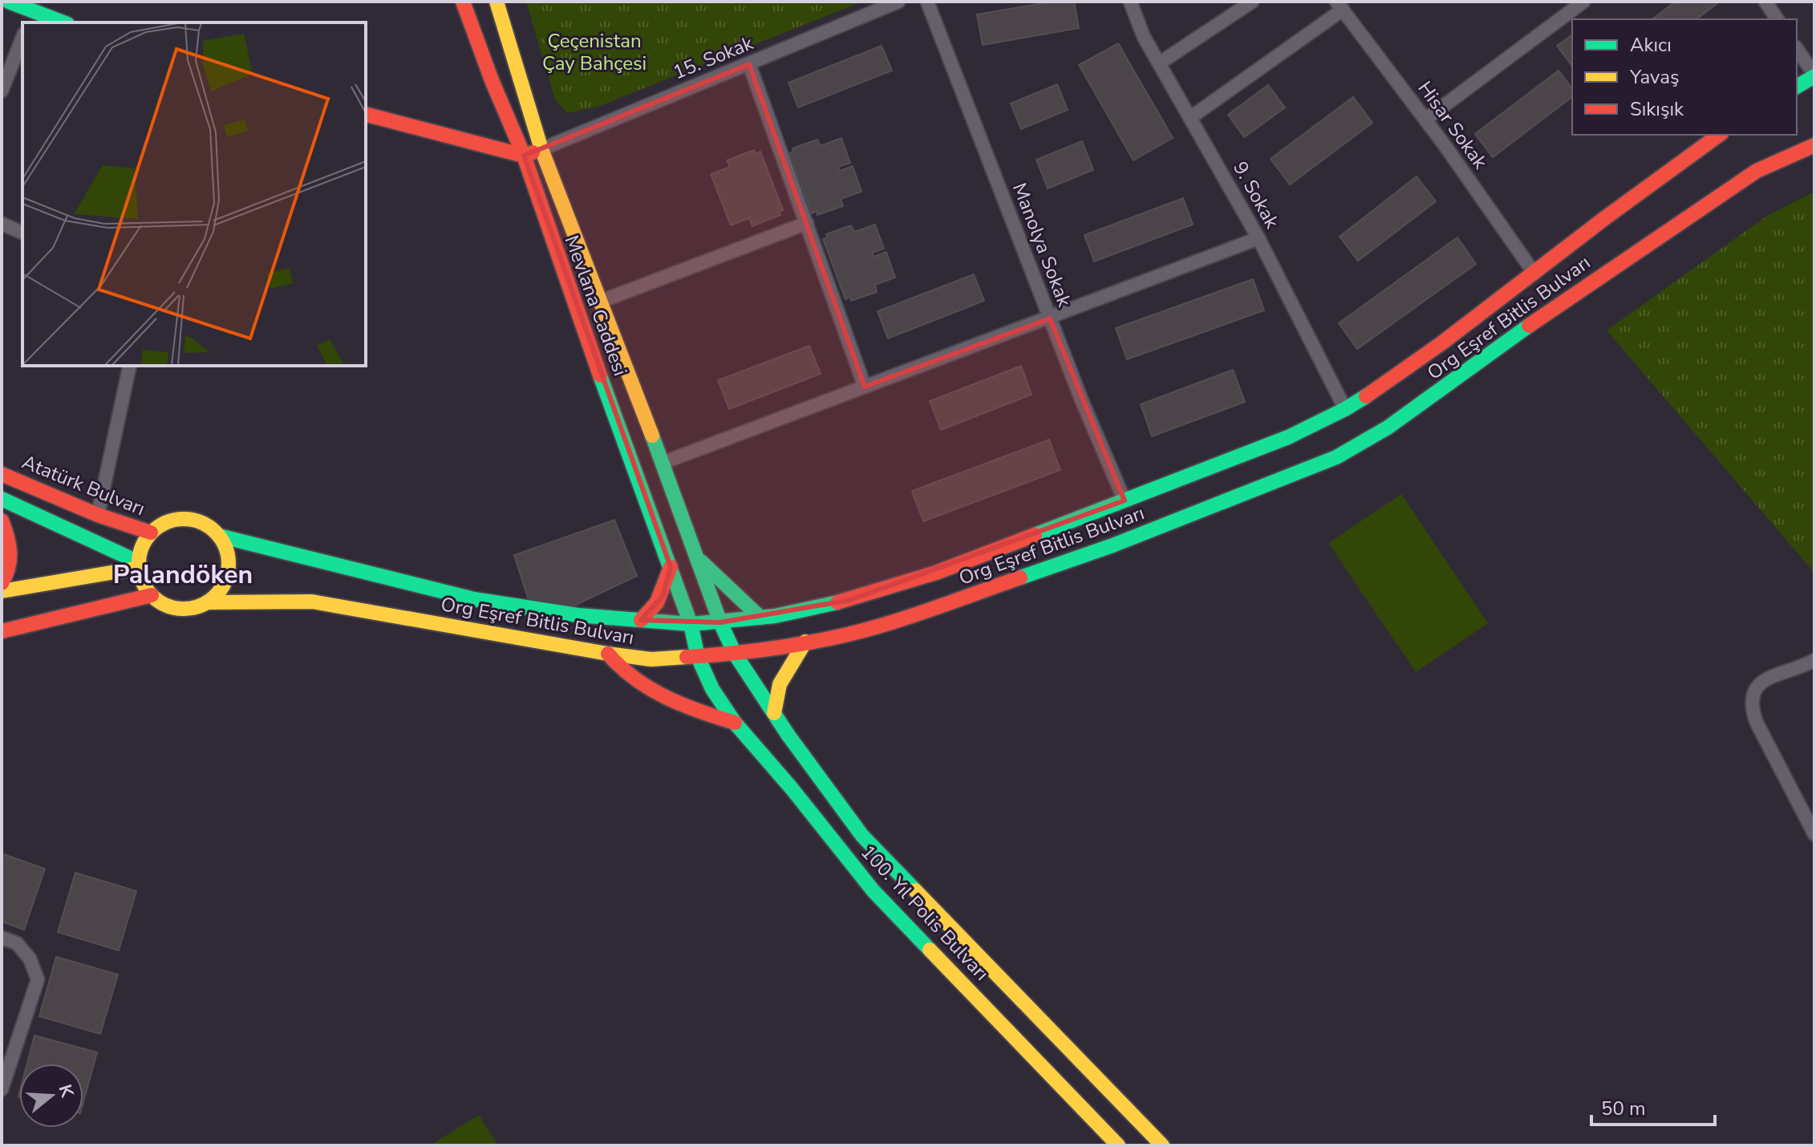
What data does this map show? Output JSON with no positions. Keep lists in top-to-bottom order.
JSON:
{
  "streets": {
    "main road": [
      "Mevlana Caddesi",
      "Org Eşref Bitlis Bulvarı",
      "Atatürk Bulvarı",
      "100. Yıl Polis Bulvarı"
    ],
    "street": [
      "15. Sokak",
      "Hisar Sokak",
      "9. Sokak",
      "Manolya Sokak"
    ]
  },
  "crossings": [
    ["15. Sokak", "Mevlana Caddesi"],
    ["Mevlana Caddesi", "Org Eşref Bitlis Bulvarı"],
    ["Mevlana Caddesi", "100. Yıl Polis Bulvarı"],
    ["Org Eşref Bitlis Bulvarı", "Atatürk Bulvarı"],
    ["Org Eşref Bitlis Bulvarı", "100. Yıl Polis Bulvarı"]
  ],
  "districts": ["Palandöken"],
  "parks": ["Çeçenistan Çay Bahçesi"],
  "legend": ["Akıcı", "Yavaş", "Sıkışık"],
  "scale_bar": "50 m",
  "north": "right"
}
